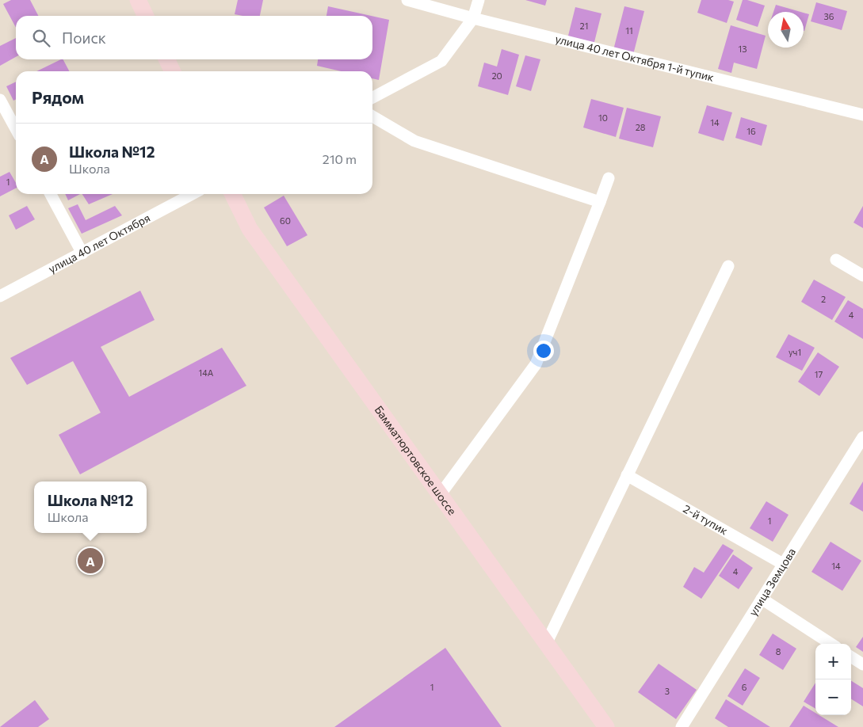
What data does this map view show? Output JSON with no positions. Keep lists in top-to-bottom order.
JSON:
{
  "streets": {
    "street": [
      "улица 40 лет Октября 1-й тупик",
      "улица 40 лет Октября",
      "Бамматюртовское шоссе",
      "2-й тупик",
      "улица Земцова"
    ]
  },
  "crossings": [
    ["2-й тупик", "улица Земцова"]
  ],
  "house_numbers": [
    "36",
    "21",
    "11",
    "13",
    "20",
    "10",
    "14",
    "28",
    "16",
    "1",
    "60",
    "2",
    "4",
    "уч1",
    "14А",
    "17",
    "1",
    "14",
    "4",
    "8",
    "1",
    "6",
    "3"
  ],
  "north": "top",
  "page": {
    "search": "Поиск",
    "heading": "Рядом",
    "list": [
      {
        "mark": "A",
        "name": "Школа №12",
        "note": "Школа",
        "value": "210 m"
      }
    ],
    "popup": ["Школа №12", "Школа"],
    "pins": "A",
    "map_buttons": ["+", "−"]
  }
}
